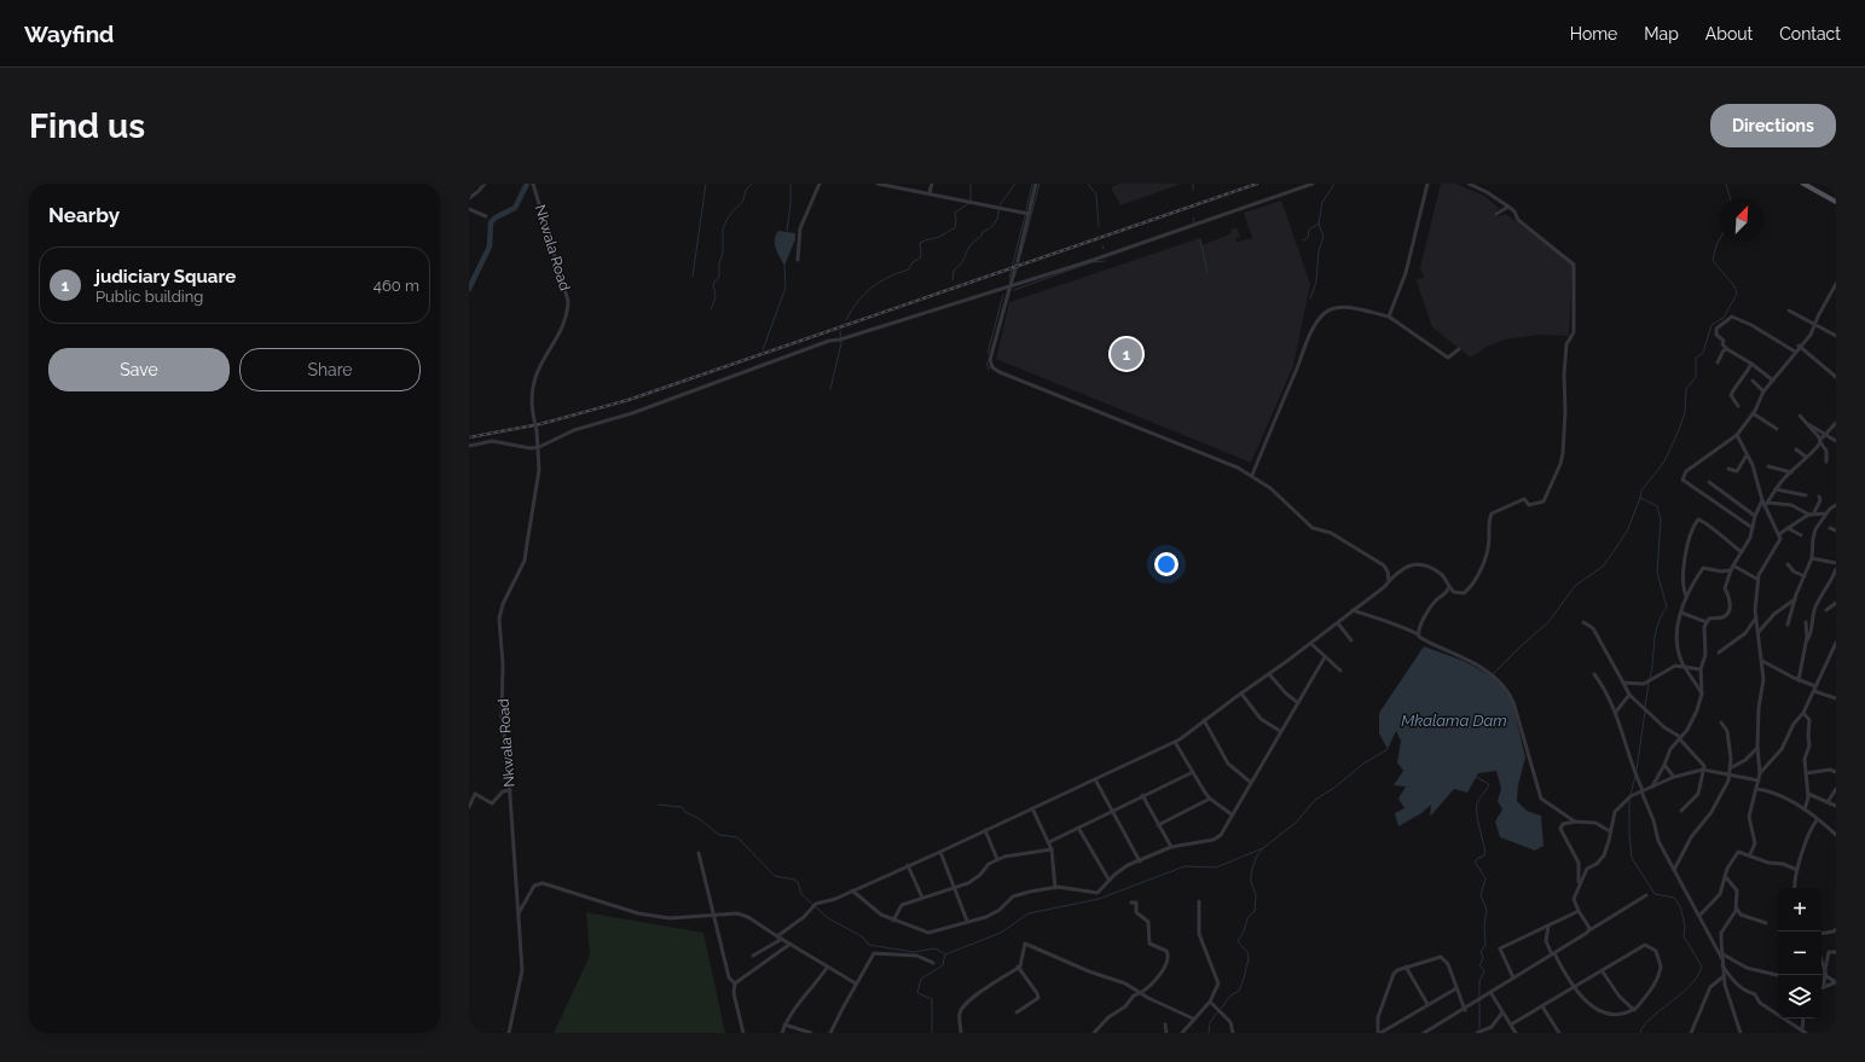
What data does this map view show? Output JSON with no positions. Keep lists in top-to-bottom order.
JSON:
{
  "streets": {
    "street": ["Nkwala Road"]
  },
  "water": ["Mkalama Dam"],
  "north": "top right",
  "page": {
    "header": "Wayfind",
    "nav": [
      "Home",
      "Map",
      "About",
      "Contact"
    ],
    "buttons": [
      "Directions",
      ["Save", "Share"]
    ],
    "title": "Find us",
    "heading": "Nearby",
    "list": [
      {
        "mark": "1",
        "name": "judiciary Square",
        "note": "Public building",
        "value": "460 m"
      }
    ],
    "pins": "1",
    "map_buttons": ["+", "−"]
  }
}
